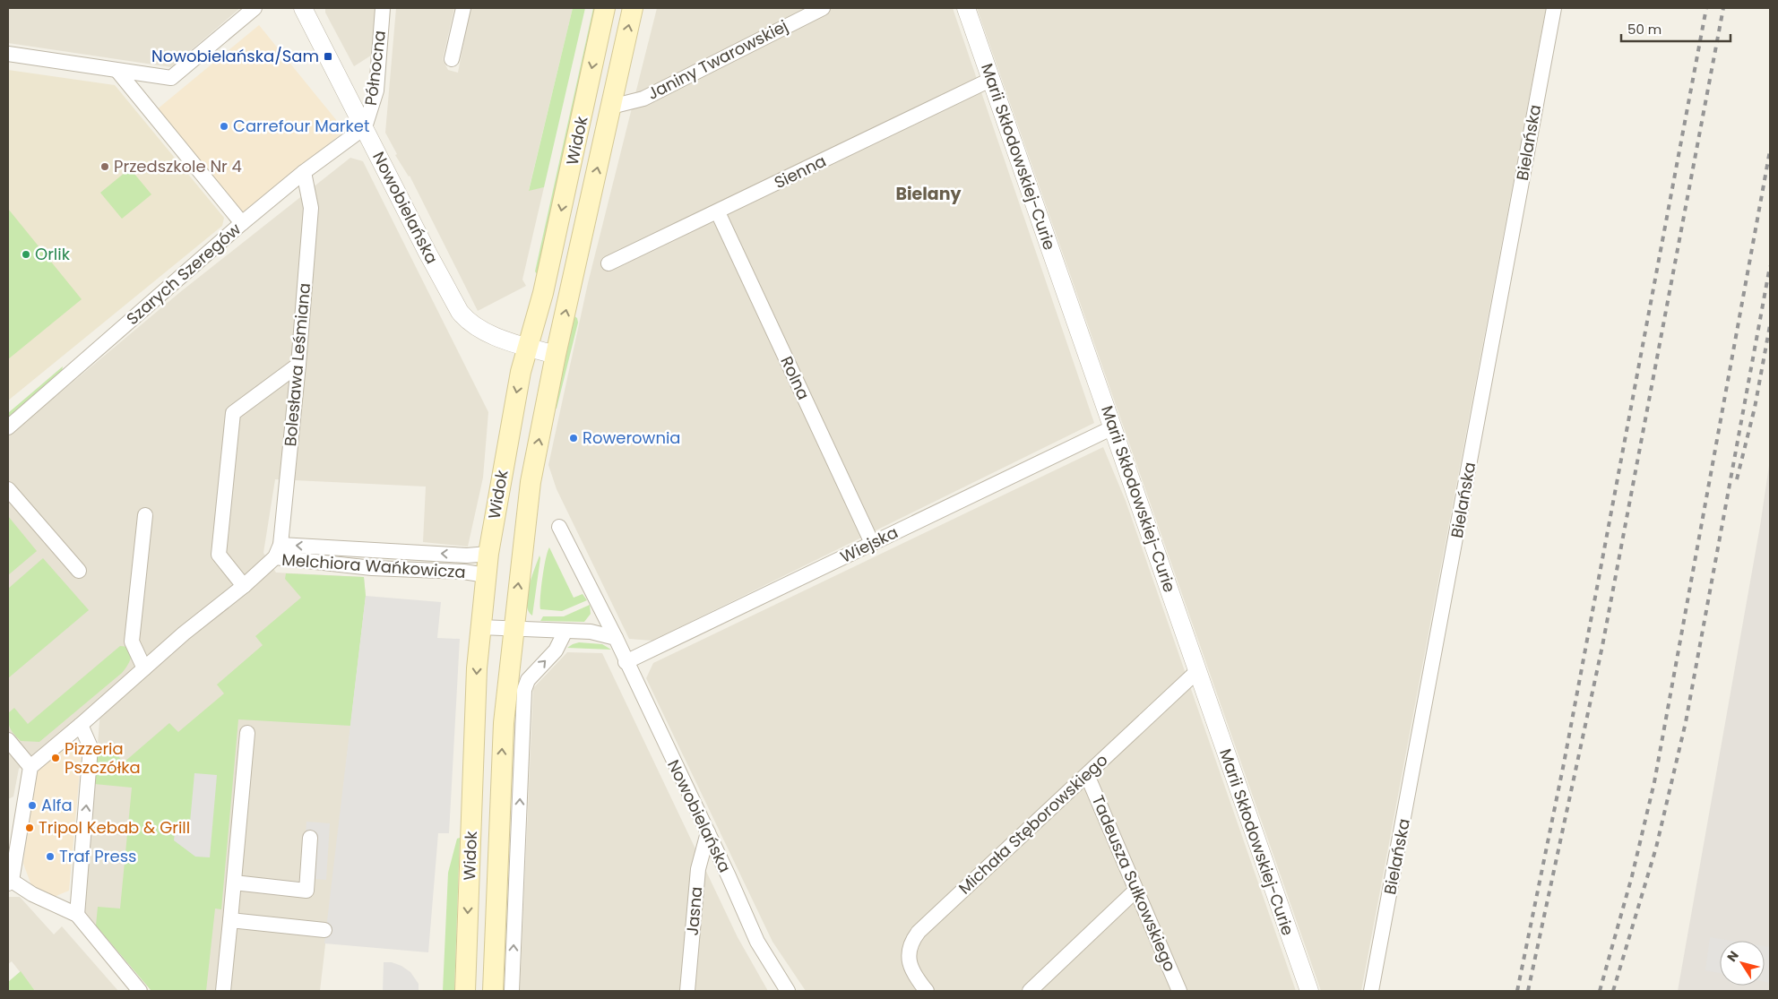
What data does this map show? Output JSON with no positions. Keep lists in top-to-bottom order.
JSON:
{
  "streets": {
    "main road": ["Widok"],
    "street": [
      "Janiny Twarowskiej",
      "Północna",
      "Bielańska",
      "Marii Skłodowskiej-Curie",
      "Sienna",
      "Nowobielańska",
      "Szarych Szeregów",
      "Bolesława Leśmiana",
      "Rolna",
      "Wiejska",
      "Melchiora Wańkowicza",
      "Michała Stęborowskiego",
      "Tadeusza Sułkowskiego",
      "Jasna"
    ]
  },
  "crossings": [
    ["Janiny Twarowskiej", "Widok"],
    ["Północna", "Nowobielańska"],
    ["Północna", "Szarych Szeregów"],
    ["Widok", "Nowobielańska"],
    ["Widok", "Melchiora Wańkowicza"],
    ["Marii Skłodowskiej-Curie", "Sienna"],
    ["Marii Skłodowskiej-Curie", "Wiejska"],
    ["Marii Skłodowskiej-Curie", "Michała Stęborowskiego"],
    ["Sienna", "Rolna"],
    ["Nowobielańska", "Szarych Szeregów"],
    ["Nowobielańska", "Wiejska"],
    ["Nowobielańska", "Jasna"],
    ["Szarych Szeregów", "Bolesława Leśmiana"],
    ["Bolesława Leśmiana", "Melchiora Wańkowicza"],
    ["Rolna", "Wiejska"],
    ["Michała Stęborowskiego", "Tadeusza Sułkowskiego"]
  ],
  "districts": ["Bielany"],
  "places": {
    "transit": ["Nowobielańska/Sam"],
    "other": [
      "Carrefour Market",
      "Przedszkole Nr 4",
      "Orlik",
      "Rowerownia",
      "Pizzeria Pszczółka",
      "Alfa",
      "Tripol Kebab & Grill",
      "Traf Press"
    ]
  },
  "scale_bar": "50 m",
  "north": "top left"
}
